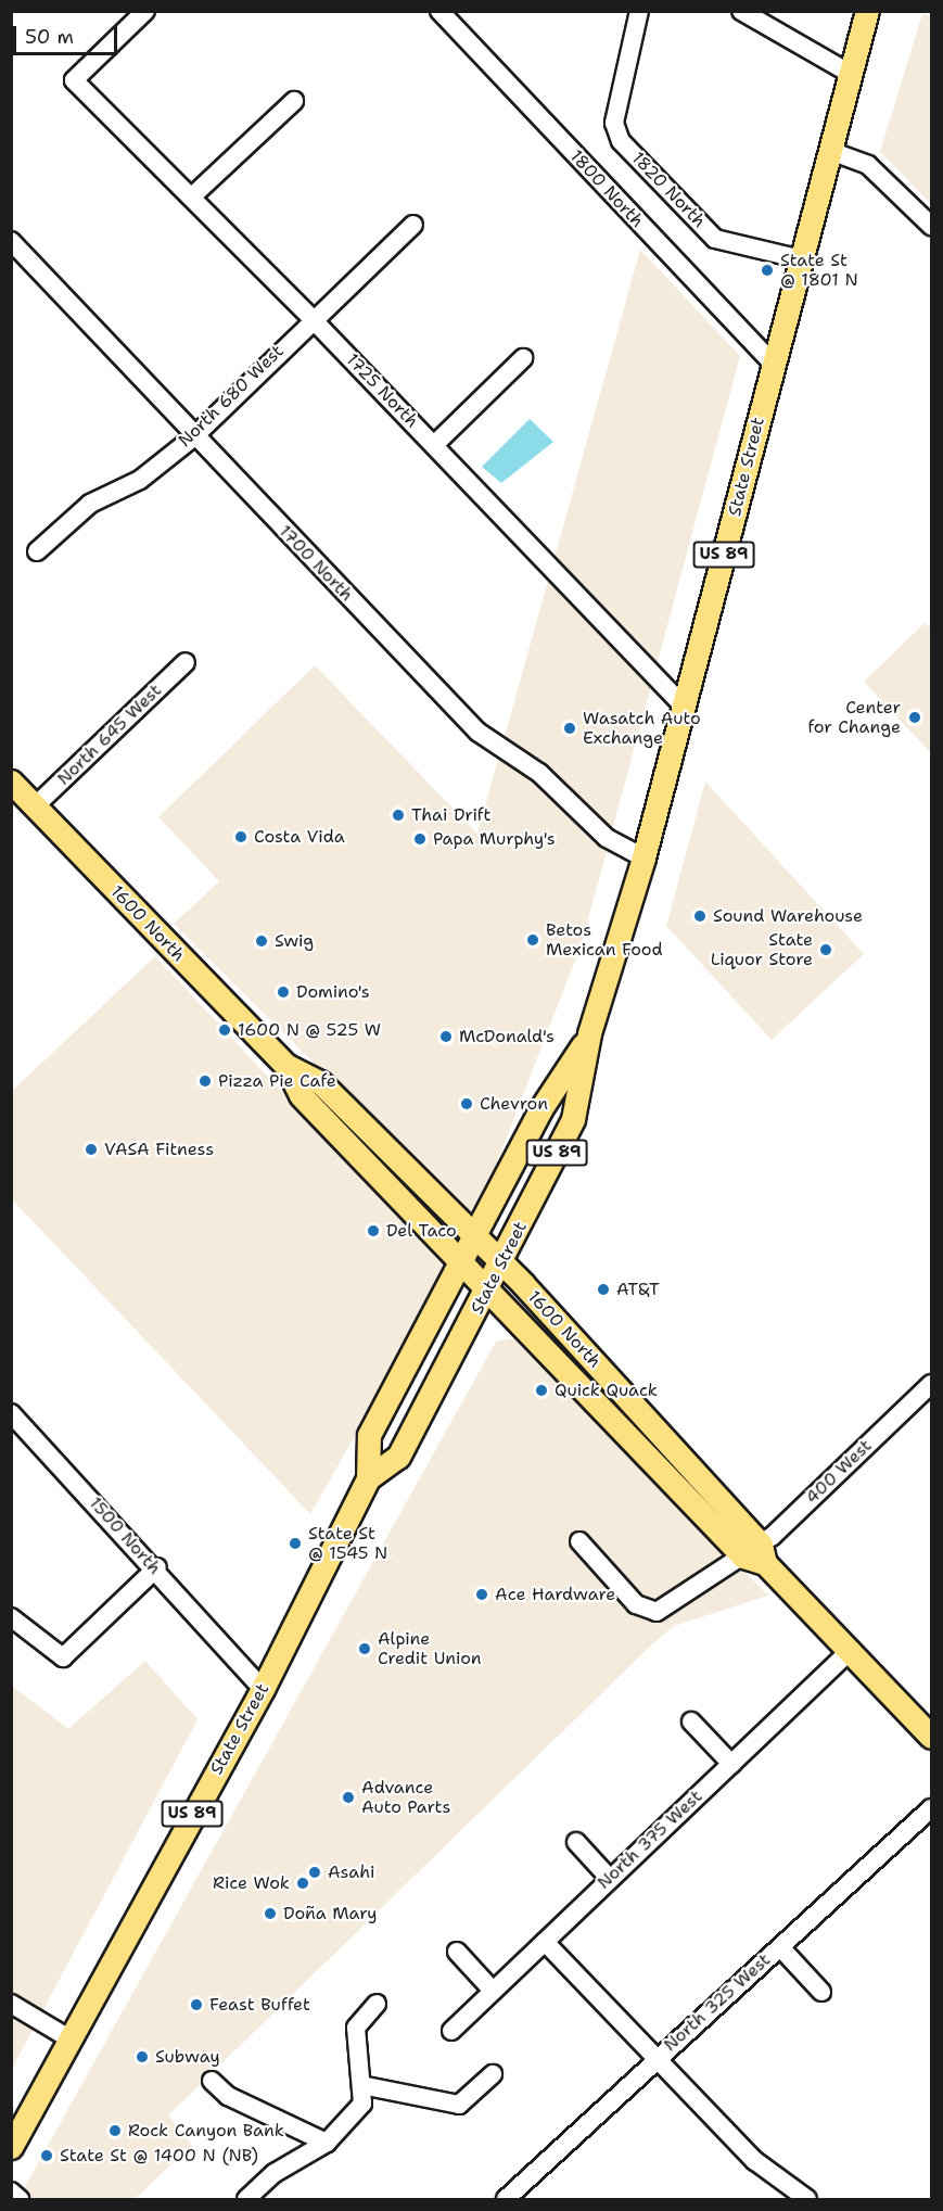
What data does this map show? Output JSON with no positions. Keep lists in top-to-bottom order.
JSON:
{
  "streets": {
    "main road": ["State Street", "US 89", "1600 North"],
    "street": [
      "1800 North",
      "1820 North",
      "1725 North",
      "North 680 West",
      "1700 North",
      "North 645 West",
      "400 West",
      "1500 North",
      "North 375 West",
      "North 325 West"
    ]
  },
  "crossings": [
    ["1800 North", "State Street"],
    ["1820 North", "State Street"],
    ["1725 North", "North 680 West"],
    ["1725 North", "State Street"],
    ["North 680 West", "1700 North"],
    ["State Street", "1700 North"],
    ["State Street", "1600 North"],
    ["State Street", "1500 North"],
    ["North 645 West", "1600 North"],
    ["1600 North", "400 West"],
    ["1600 North", "North 375 West"]
  ],
  "places": [
    "State St @ 1801 N",
    "Center for Change",
    "Wasatch Auto Exchange",
    "Thai Drift",
    "Costa Vida",
    "Papa Murphy's",
    "Sound Warehouse",
    "Betos Mexican Food",
    "Swig",
    "State Liquor Store",
    "Domino's",
    "1600 N @ 525 W",
    "McDonald's",
    "Pizza Pie Cafe",
    "Chevron",
    "VASA Fitness",
    "Del Taco",
    "AT&T",
    "Quick Quack",
    "State St @ 1545 N",
    "Ace Hardware",
    "Alpine Credit Union",
    "Advance Auto Parts",
    "Asahi",
    "Rice Wok",
    "Doña Mary",
    "Feast Buffet",
    "Subway",
    "Rock Canyon Bank",
    "State St @ 1400 N (NB)"
  ],
  "scale_bar": "50 m"
}
